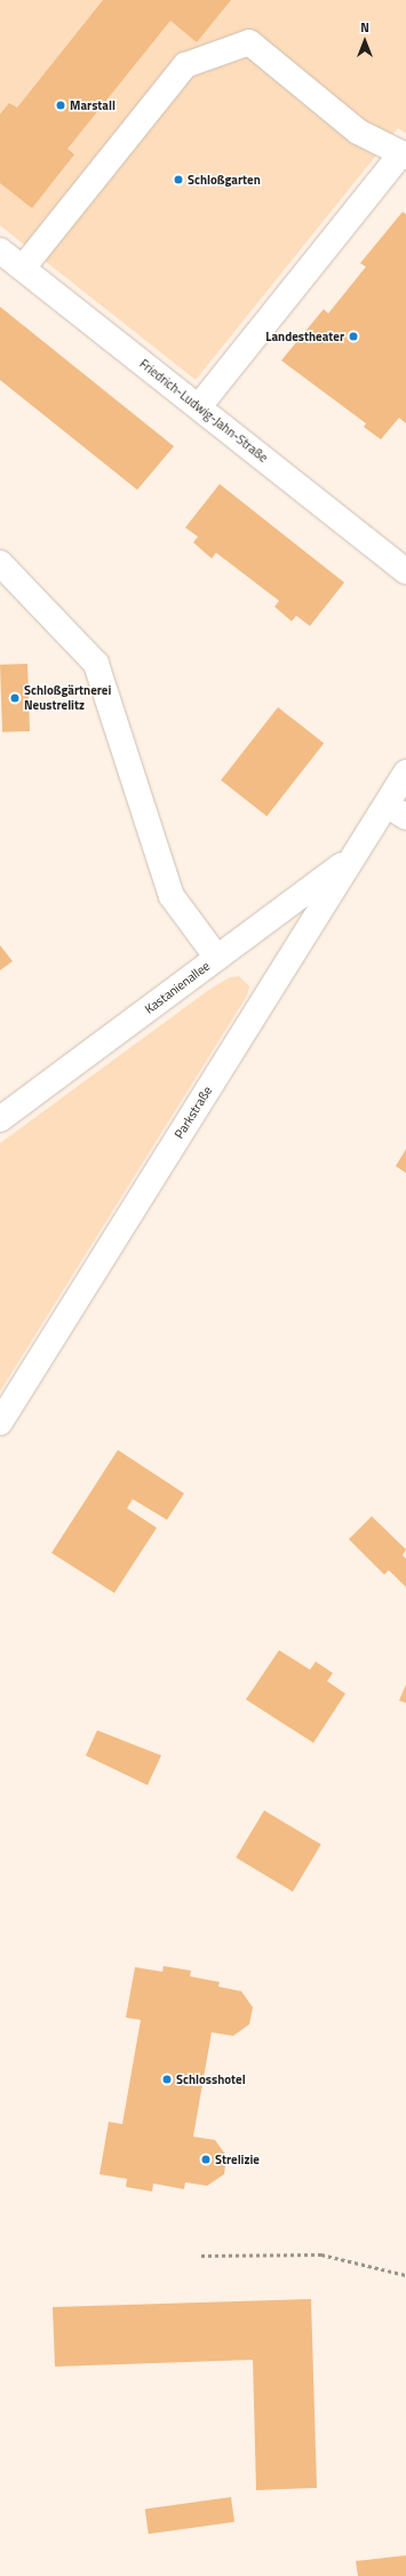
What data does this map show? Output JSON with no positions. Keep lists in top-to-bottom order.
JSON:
{
  "streets": {
    "street": ["Friedrich-Ludwig-Jahn-Straße", "Kastanienallee", "Parkstraße"]
  },
  "crossings": [
    ["Kastanienallee", "Parkstraße"]
  ],
  "places": [
    "Marstall",
    "Schloßgarten",
    "Landestheater",
    "Schloßgärtnerei Neustrelitz",
    "Schlosshotel",
    "Strelizie"
  ],
  "north": "top"
}
